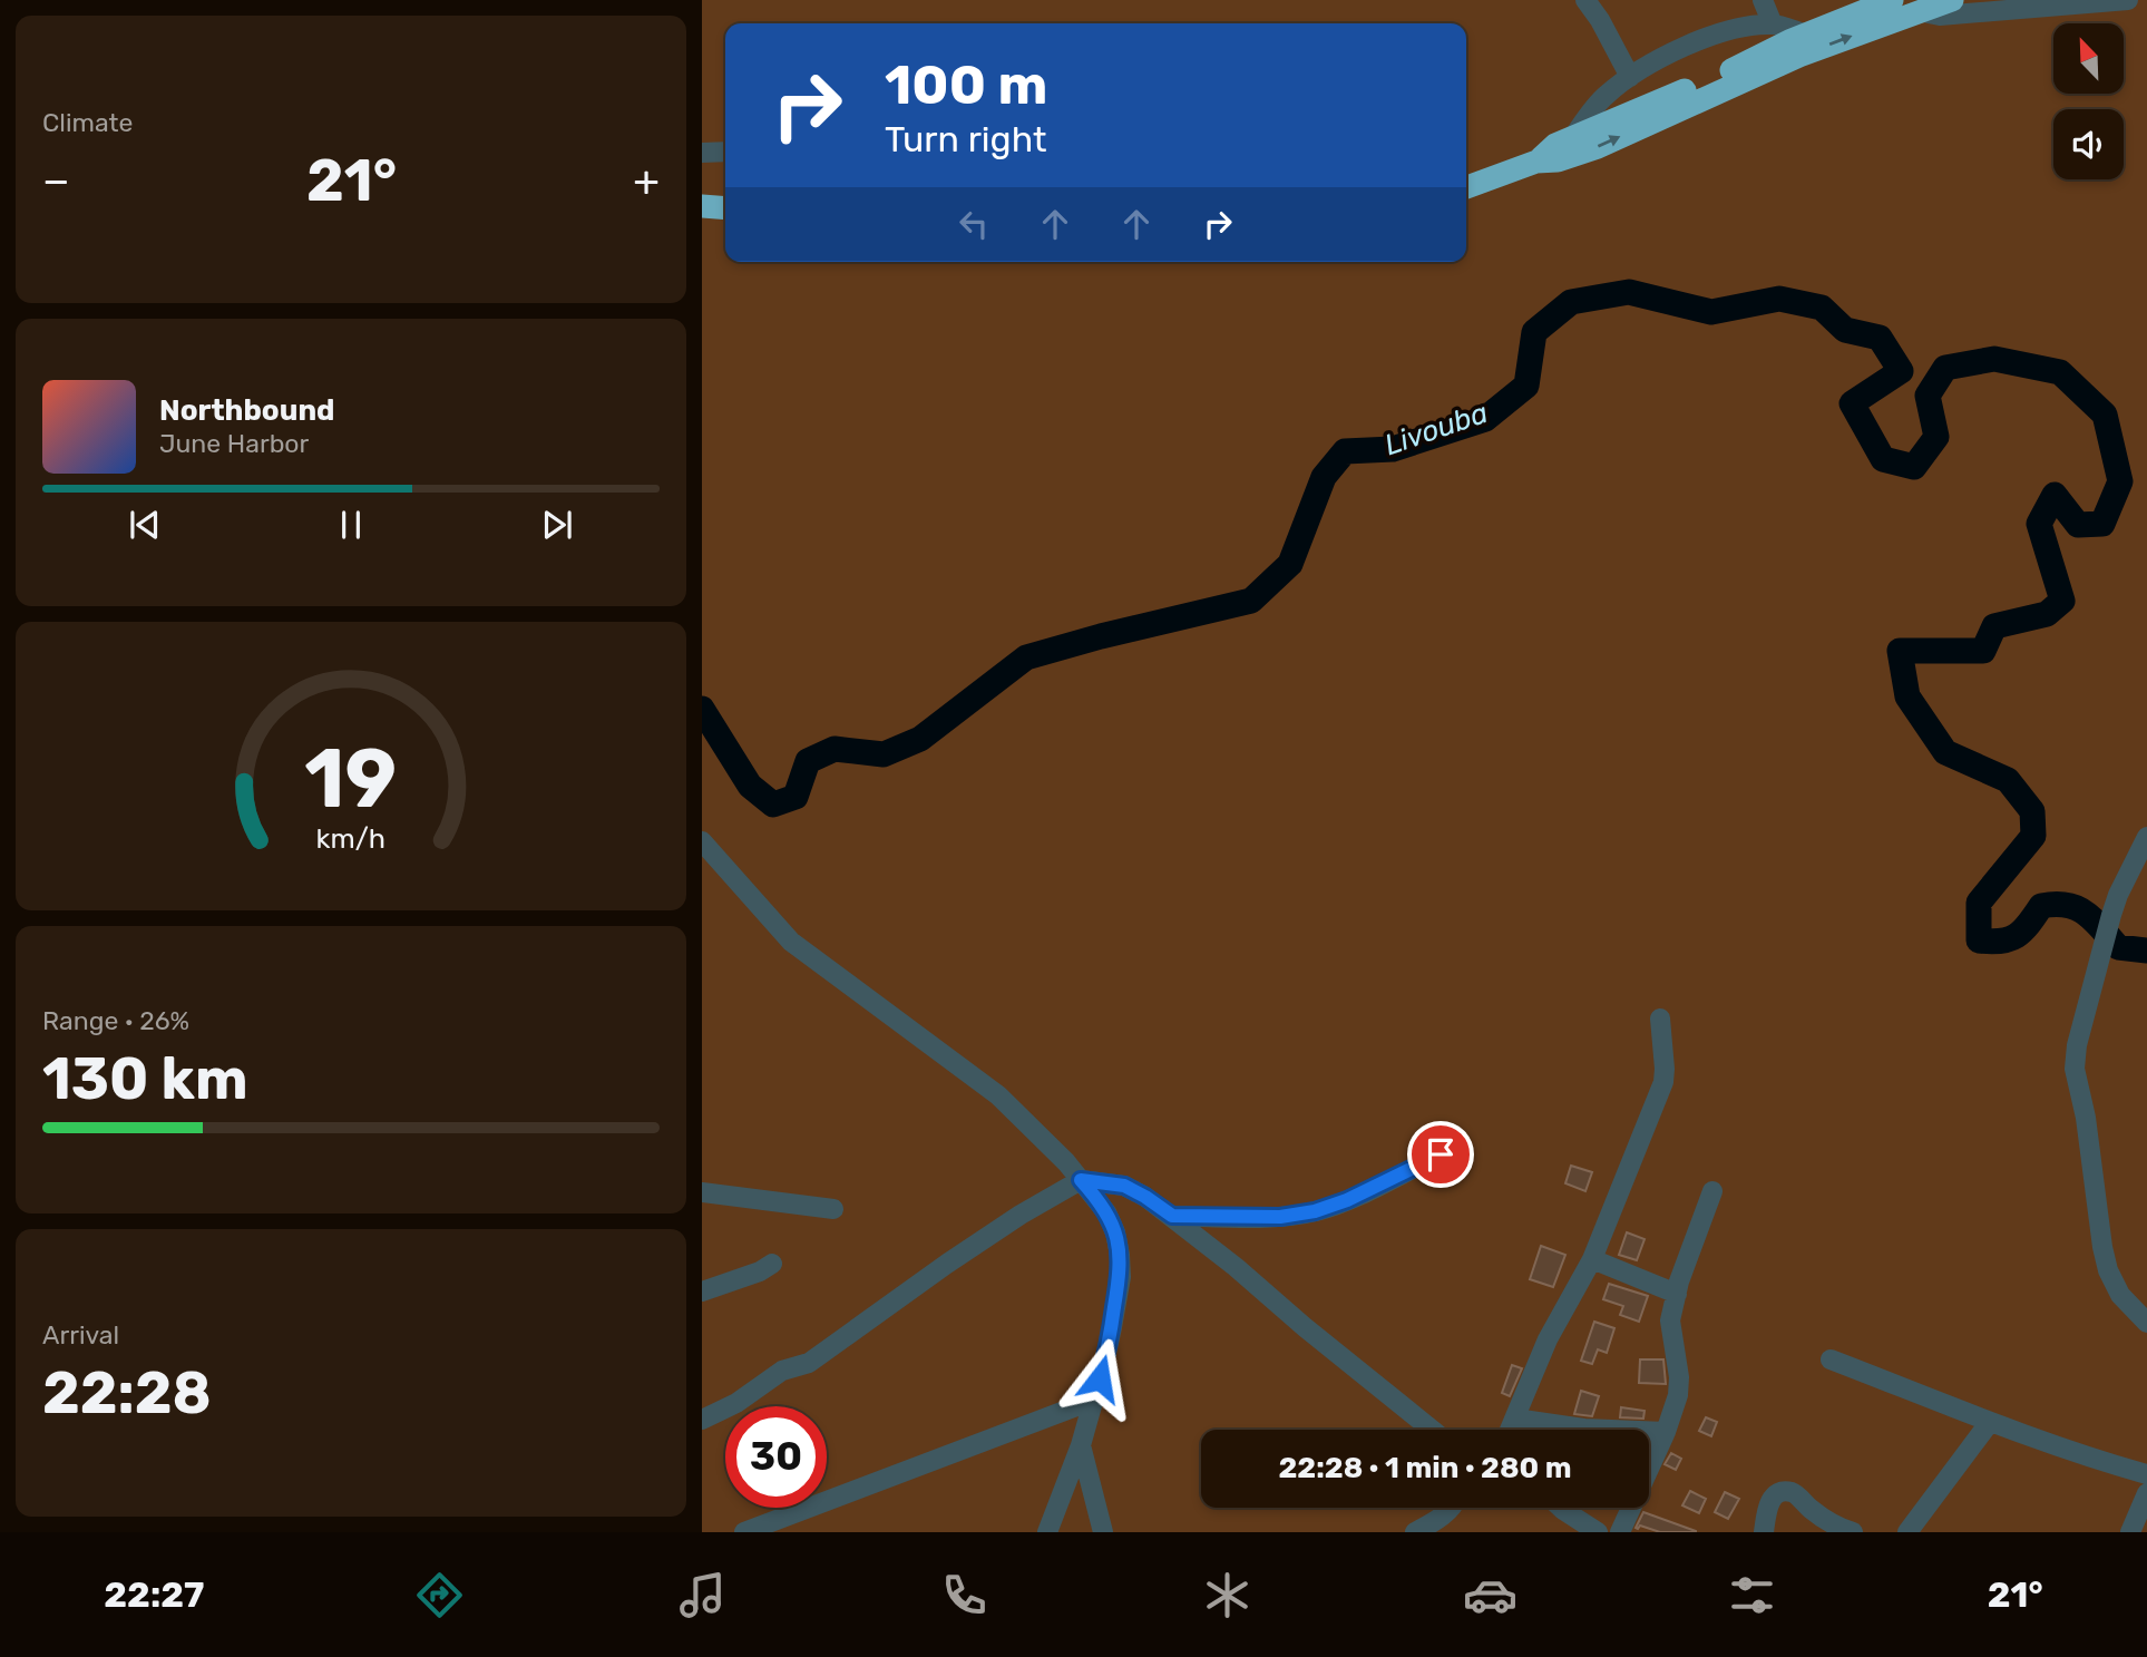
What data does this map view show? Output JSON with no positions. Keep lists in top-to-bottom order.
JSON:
{
  "water": ["Livouba"],
  "north": "top left",
  "page": {
    "tile": [
      "Climate",
      ["Range · 26%", "130 km"],
      ["Arrival", "22:28"]
    ],
    "turn": ["100 m", "Turn right"],
    "heat": ["−", "21°", "+"],
    "song": ["Northbound", "June Harbor"],
    "limit": "30",
    "trip": "22:28 · 1 min · 280 m",
    "tabs": ["22:27", "21°"],
    "gauge": ["19", "km/h"]
  }
}
